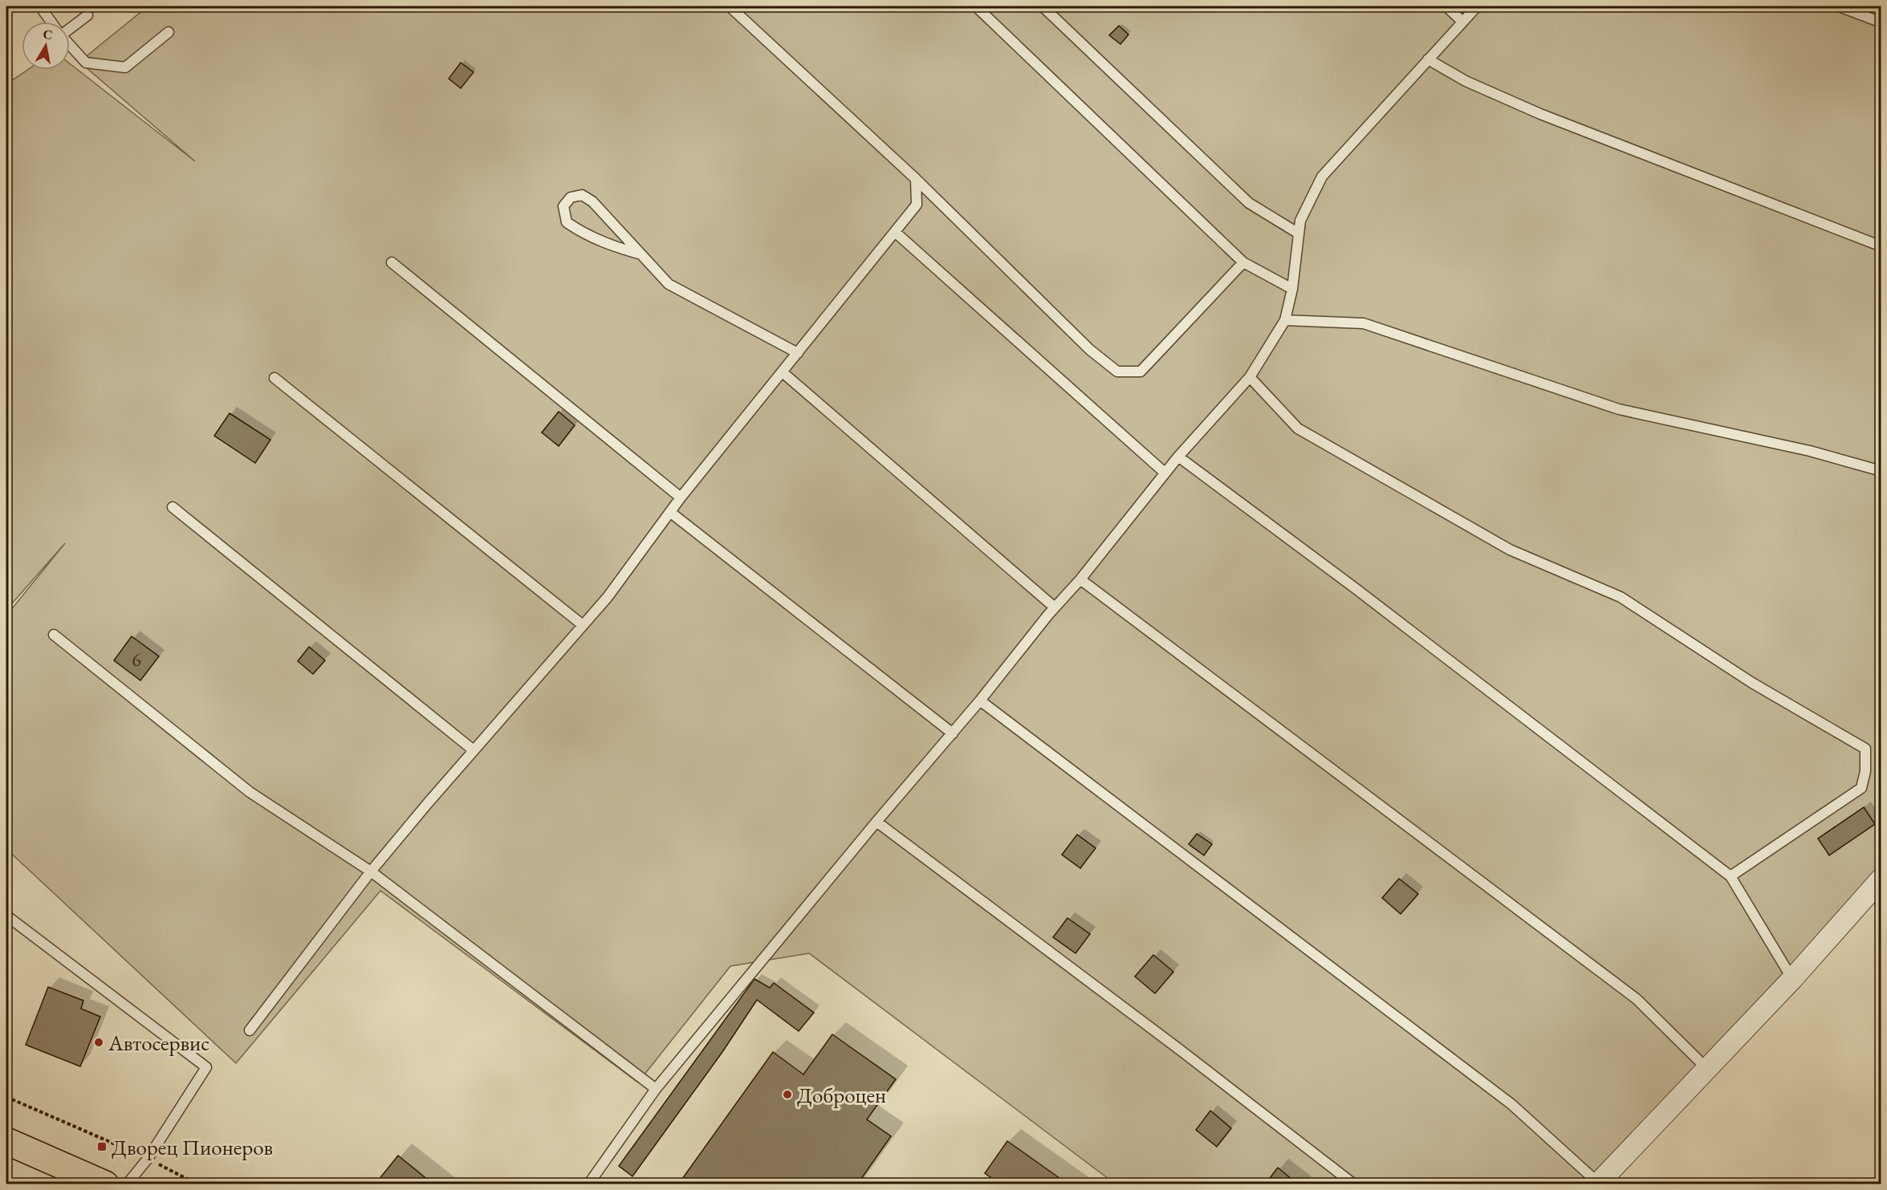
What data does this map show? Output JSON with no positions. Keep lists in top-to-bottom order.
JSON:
{
  "places": {
    "other": ["Автосервис", "Доброцен"],
    "transit": ["Дворец Пионеров"]
  },
  "house_numbers": ["6"],
  "north": "top"
}
